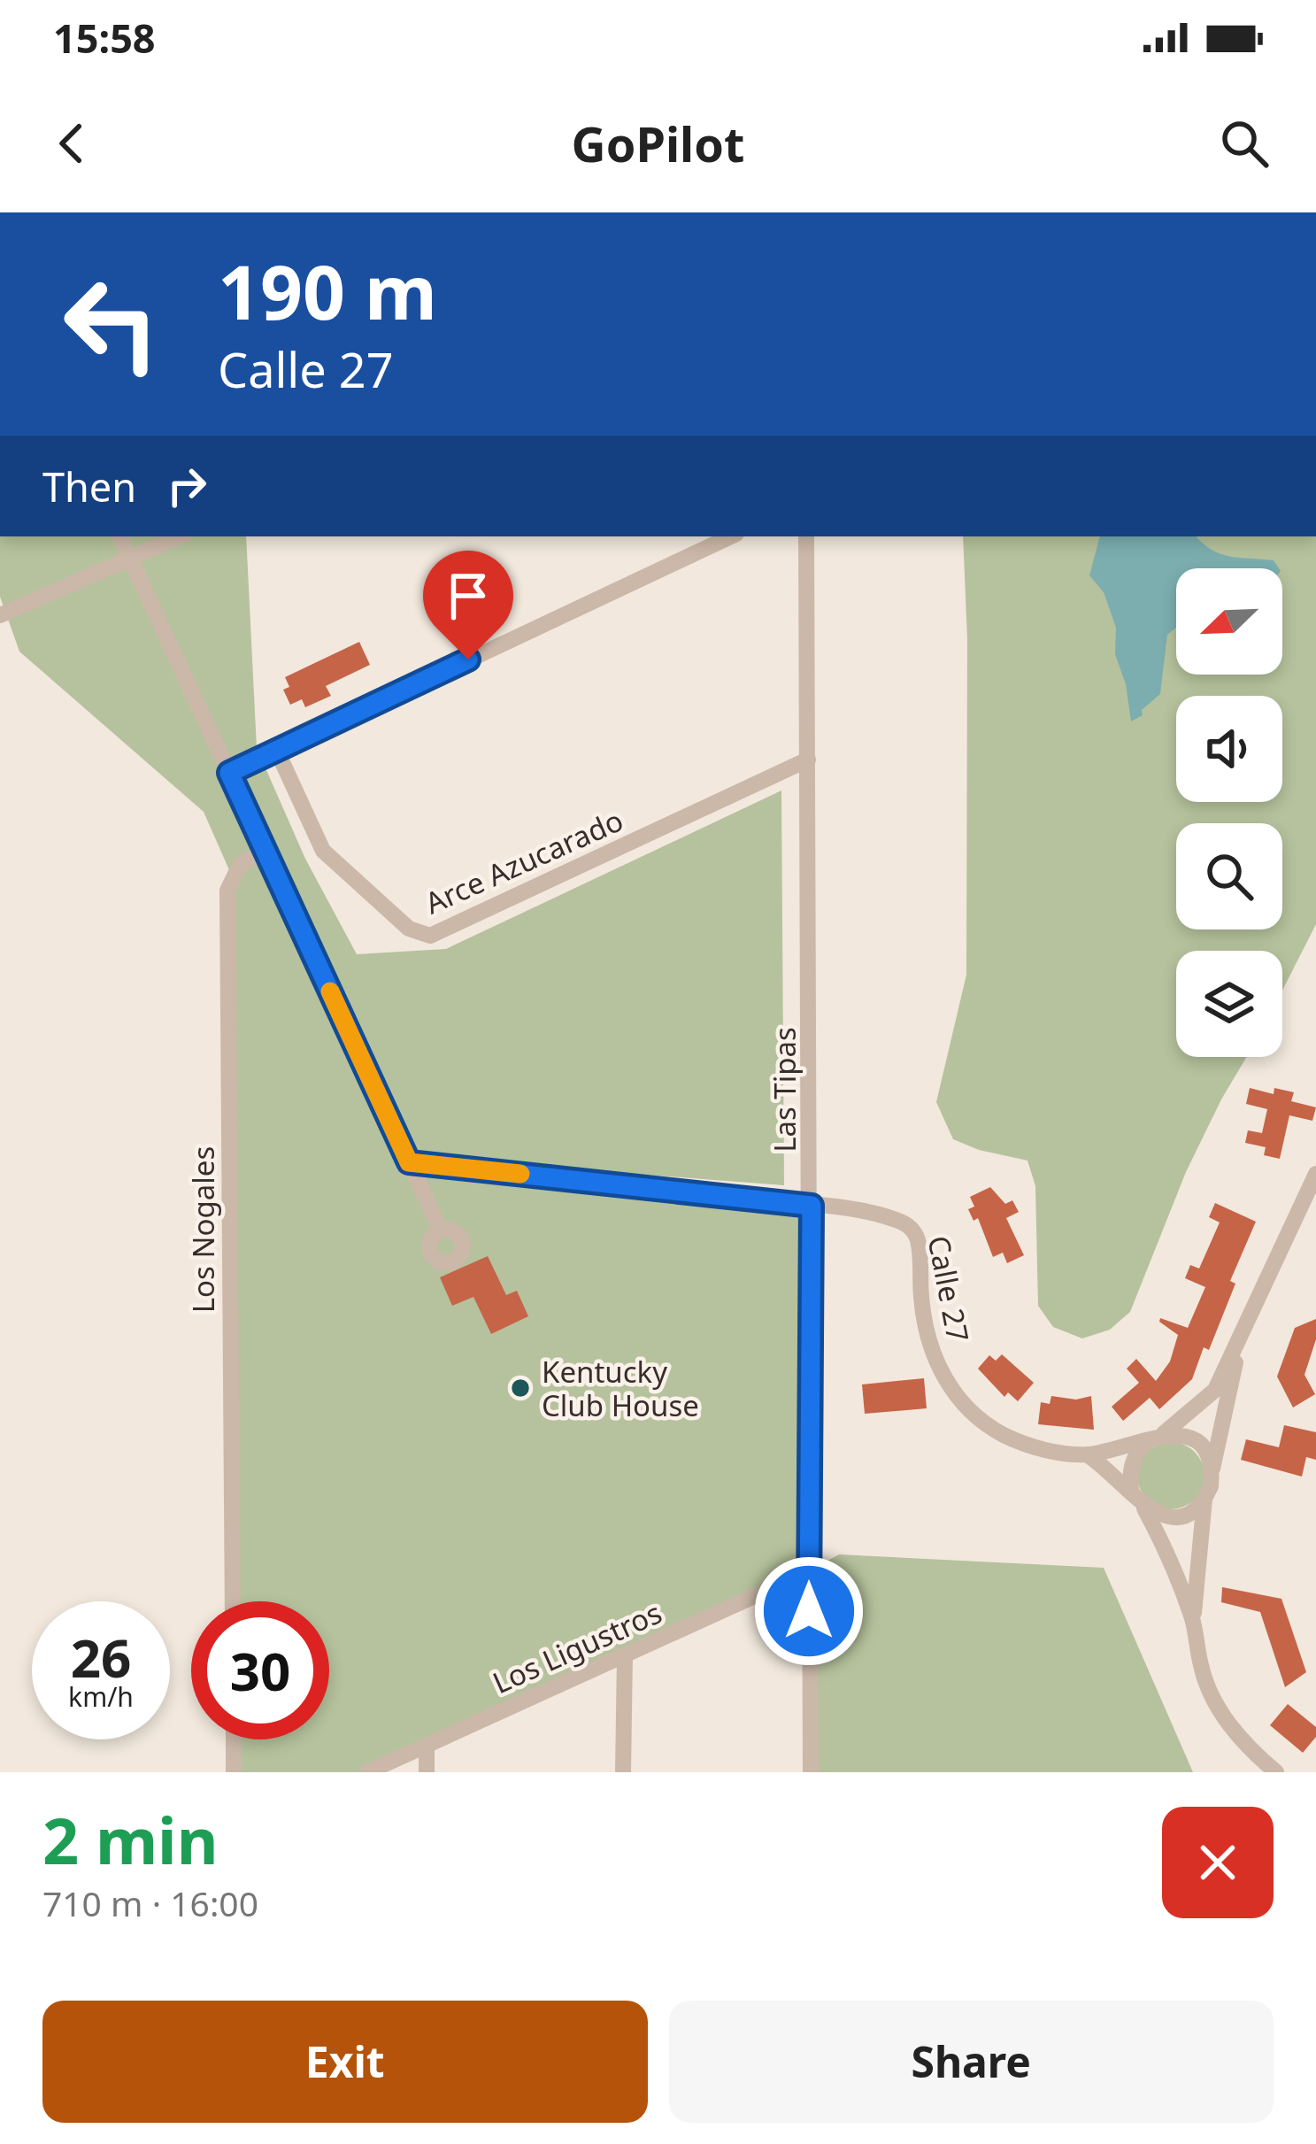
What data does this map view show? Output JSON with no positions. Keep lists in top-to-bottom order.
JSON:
{
  "streets": {
    "street": [
      "Arce Azucarado",
      "Las Tipas",
      "Los Nogales",
      "Calle 27",
      "Los Ligustros"
    ]
  },
  "crossings": [
    ["Arce Azucarado", "Las Tipas"],
    ["Las Tipas", "Calle 27"],
    ["Las Tipas", "Los Ligustros"]
  ],
  "places": ["Kentucky Club House"],
  "north": "bottom left",
  "page": {
    "status": "15:58",
    "header": "GoPilot",
    "turn": ["190 m", "Calle 27"],
    "then": "Then",
    "speed": "26 km/h",
    "limit": "30",
    "heading": ["2 min", "710 m · 16:00"],
    "buttons": ["Exit", "Share"]
  }
}
